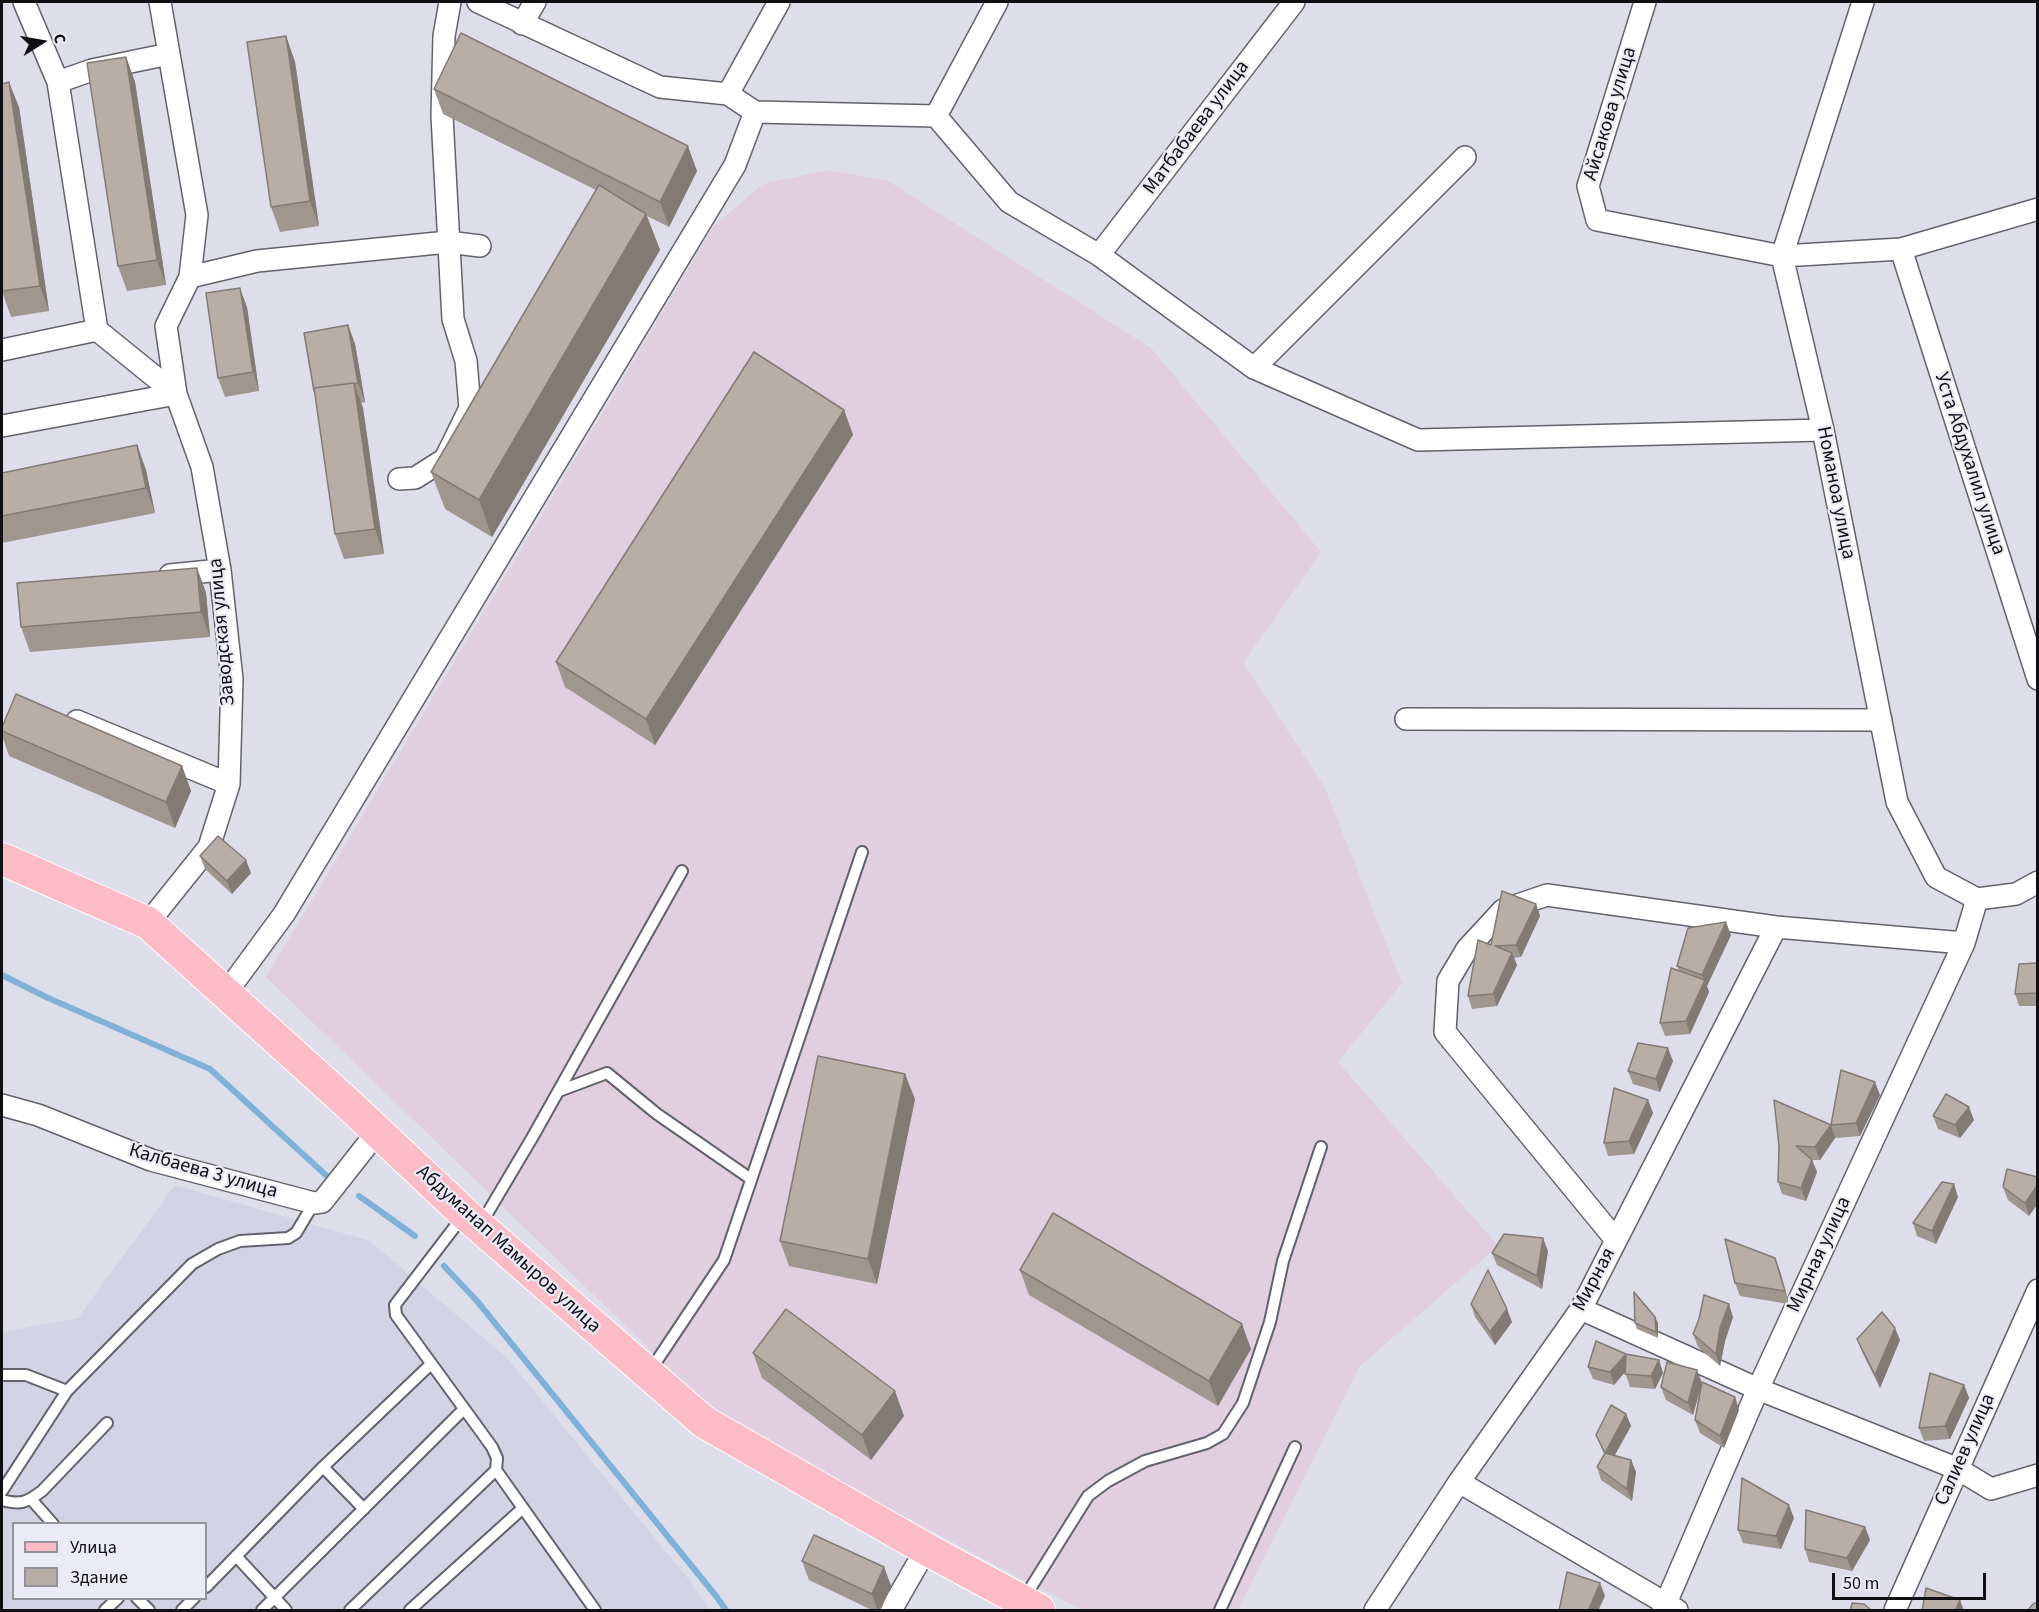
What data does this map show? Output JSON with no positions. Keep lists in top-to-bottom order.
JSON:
{
  "streets": {
    "main road": ["Абдуманап Мамыров улица"],
    "street": [
      "Айсакова улица",
      "Матбабаева улица",
      "Уста Абдухалил улица",
      "Номаноа улица",
      "Заводская улица",
      "Калбаева 3 улица",
      "Мирная улица",
      "Мирная",
      "Салиев улица"
    ]
  },
  "crossings": [
    ["Айсакова улица", "Номаноа улица"],
    ["Номаноа улица", "Мирная улица"],
    ["Заводская улица", "Абдуманап Мамыров улица"]
  ],
  "legend": ["Улица", "Здание"],
  "scale_bar": "50 m",
  "north": "right"
}
